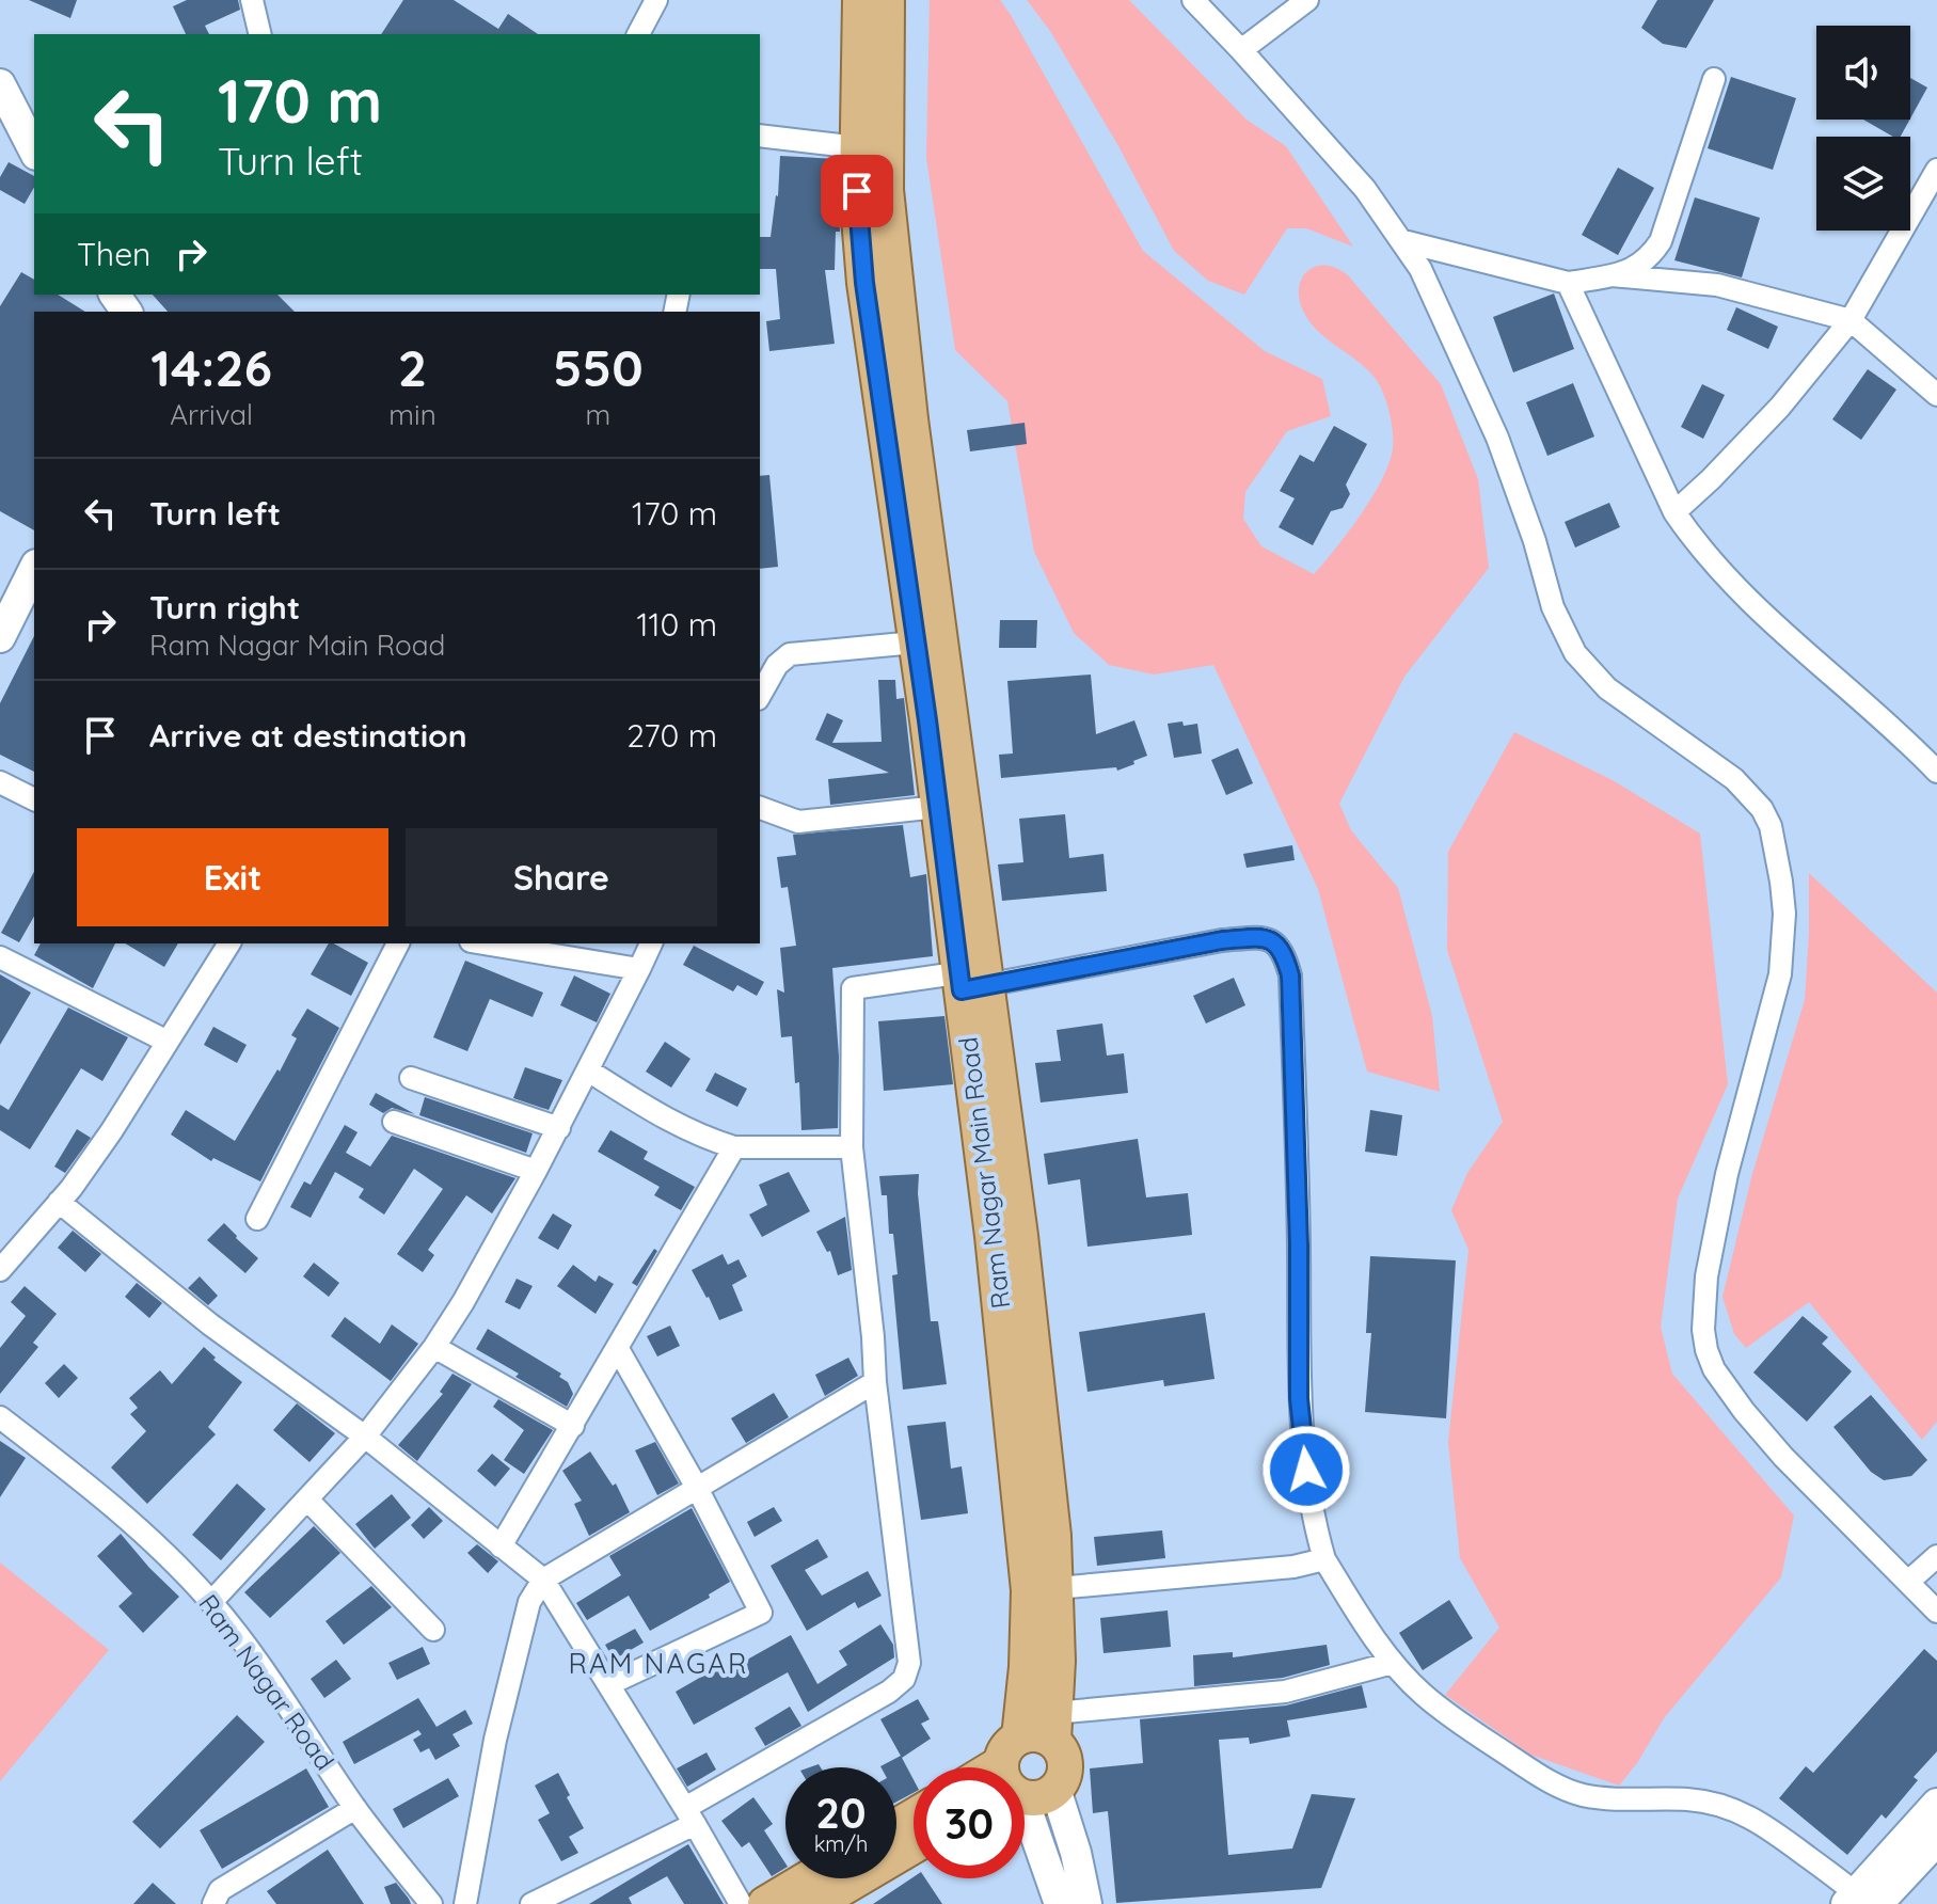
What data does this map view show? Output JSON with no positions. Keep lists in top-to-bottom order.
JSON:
{
  "streets": {
    "main road": ["Ram Nagar Main Road"],
    "street": ["Ram Nagar Road"]
  },
  "districts": ["RAM NAGAR"],
  "page": {
    "turn": ["170 m", "Turn left"],
    "then": "Then",
    "eta": [
      "14:26",
      "Arrival",
      "2",
      "min",
      "550",
      "m"
    ],
    "list": [
      {
        "name": "Turn left",
        "value": "170 m"
      },
      {
        "name": "Turn right",
        "note": "Ram Nagar Main Road",
        "value": "110 m"
      },
      {
        "name": "Arrive at destination",
        "value": "270 m"
      }
    ],
    "buttons": ["Exit", "Share"],
    "speed": "20 km/h",
    "limit": "30"
  }
}
